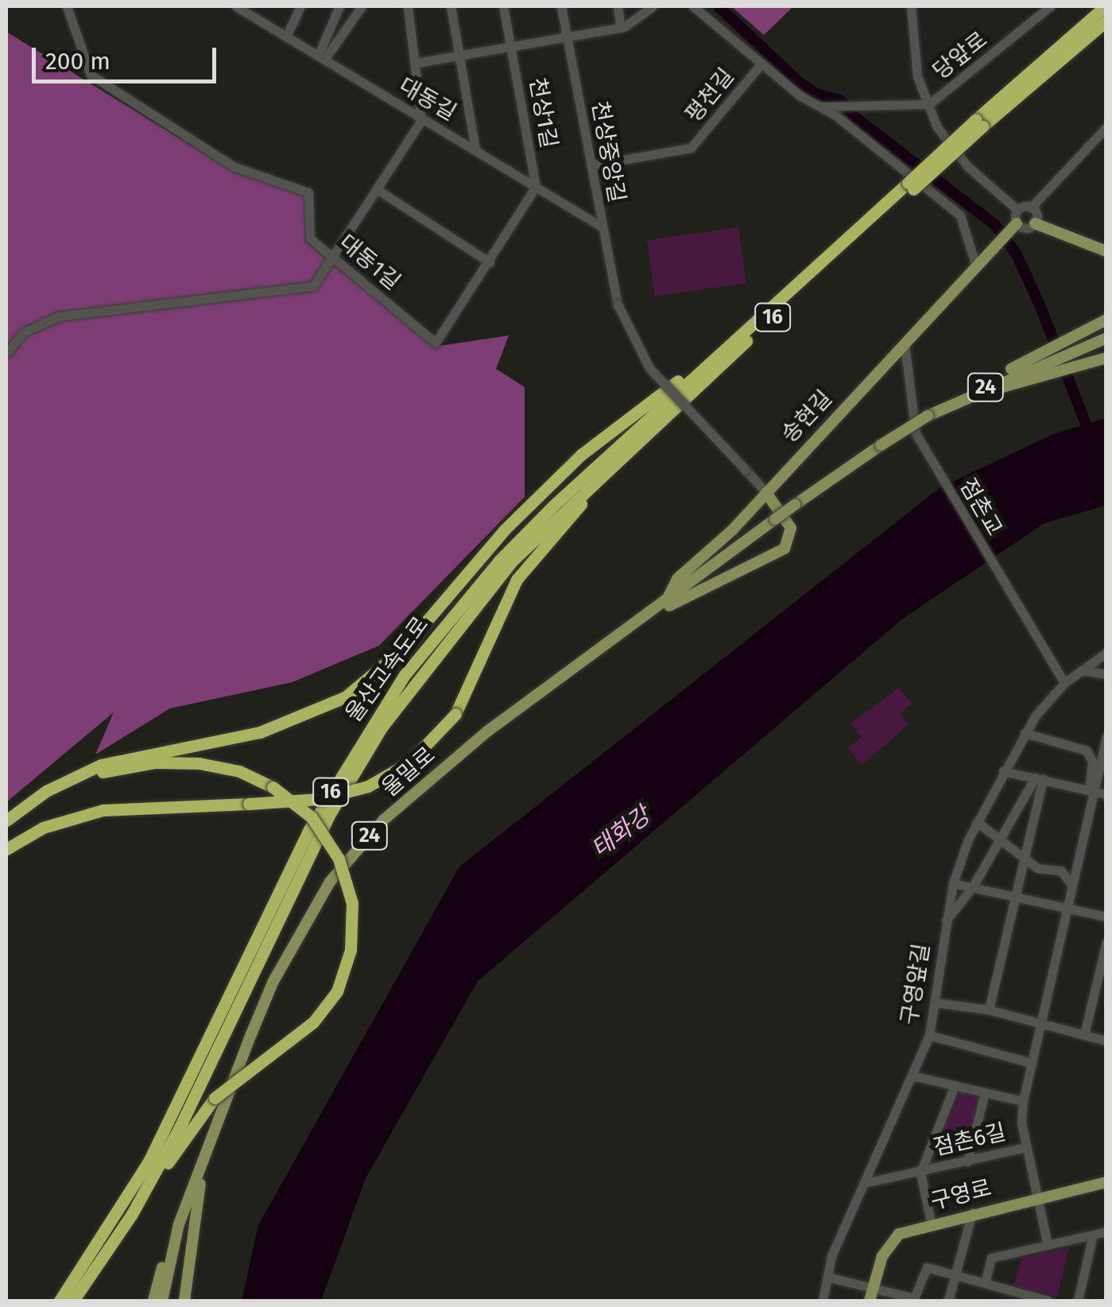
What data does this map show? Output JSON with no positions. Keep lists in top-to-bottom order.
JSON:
{
  "streets": {
    "highway": ["16", "울산고속도로"],
    "main road": [
      "24",
      "송현길",
      "울밀로",
      "구영로"
    ],
    "street": [
      "당앞로",
      "평천길",
      "대동길",
      "천상1길",
      "천상중앙길",
      "대동1길",
      "점촌교",
      "구영앞길",
      "점촌6길"
    ]
  },
  "crossings": [
    ["평천길", "천상중앙길"],
    ["대동길", "천상1길"],
    ["대동길", "천상중앙길"],
    ["대동길", "대동1길"],
    ["천상1길", "대동1길"],
    ["천상중앙길", "송현길"],
    ["16", "울산고속도로"],
    ["24", "울밀로"],
    ["송현길", "점촌교"],
    ["송현길", "울밀로"],
    ["점촌교", "구영앞길"],
    ["구영앞길", "점촌6길"],
    ["점촌6길", "구영로"]
  ],
  "water": ["태화강"],
  "scale_bar": "200 m"
}
